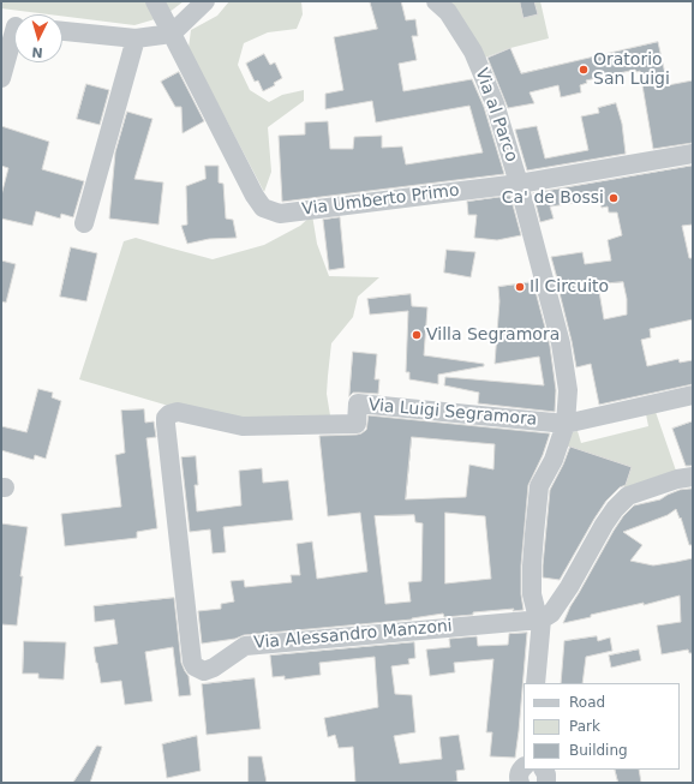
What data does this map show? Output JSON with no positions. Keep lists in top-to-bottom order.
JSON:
{
  "streets": {
    "street": [
      "Via al Parco",
      "Via Umberto Primo",
      "Via Luigi Segramora",
      "Via Alessandro Manzoni"
    ]
  },
  "crossings": [
    ["Via al Parco", "Via Umberto Primo"],
    ["Via al Parco", "Via Luigi Segramora"],
    ["Via al Parco", "Via Alessandro Manzoni"],
    ["Via Luigi Segramora", "Via Alessandro Manzoni"]
  ],
  "places": [
    "Oratorio San Luigi",
    "Ca' de Bossi",
    "Il Circuito",
    "Villa Segramora"
  ],
  "legend": ["Road", "Park", "Building"],
  "north": "bottom"
}
